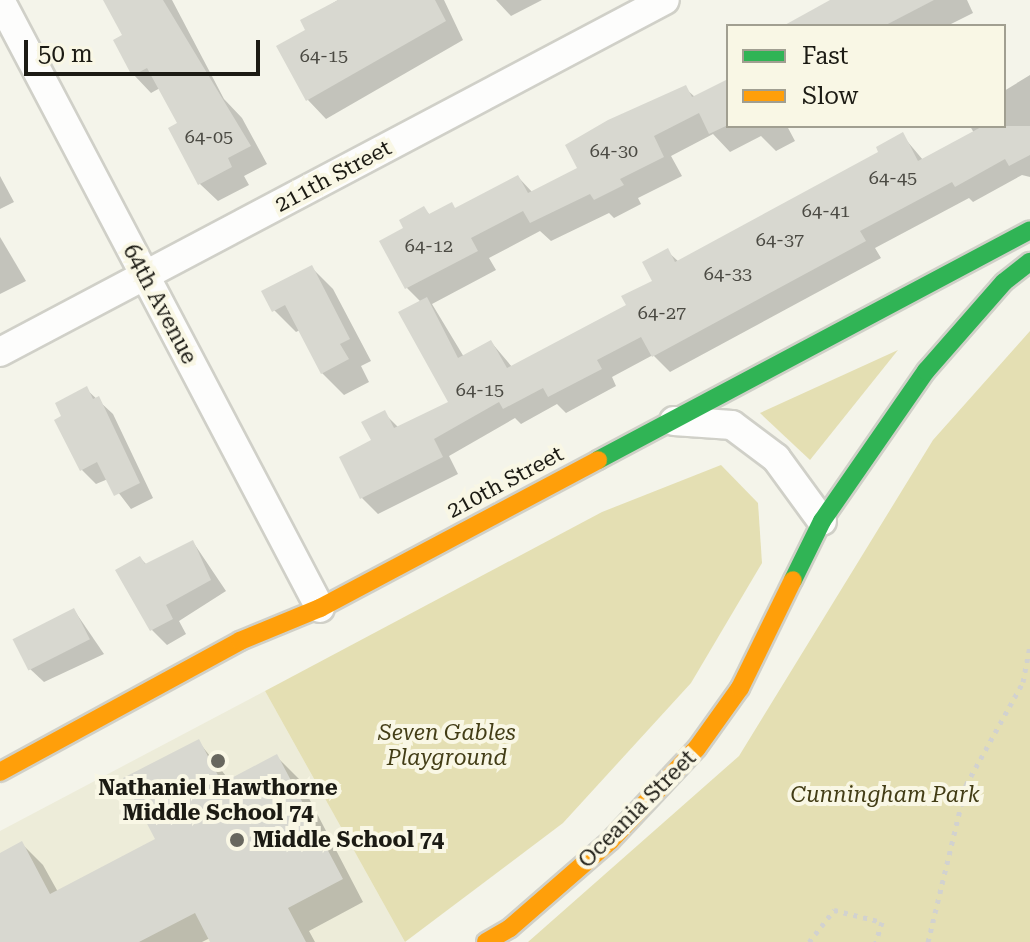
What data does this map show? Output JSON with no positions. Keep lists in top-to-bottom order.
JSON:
{
  "streets": {
    "street": [
      "211th Street",
      "64th Avenue",
      "210th Street",
      "Oceania Street"
    ]
  },
  "crossings": [
    ["211th Street", "64th Avenue"],
    ["64th Avenue", "210th Street"]
  ],
  "parks": ["Seven Gables Playground", "Cunningham Park"],
  "places": ["Nathaniel Hawthorne Middle School 74", "Middle School 74"],
  "house_numbers": [
    "64-15",
    "64-05",
    "64-30",
    "64-45",
    "64-41",
    "64-37",
    "64-12",
    "64-33",
    "64-27",
    "64-15"
  ],
  "legend": ["Fast", "Slow"],
  "scale_bar": "50 m"
}
